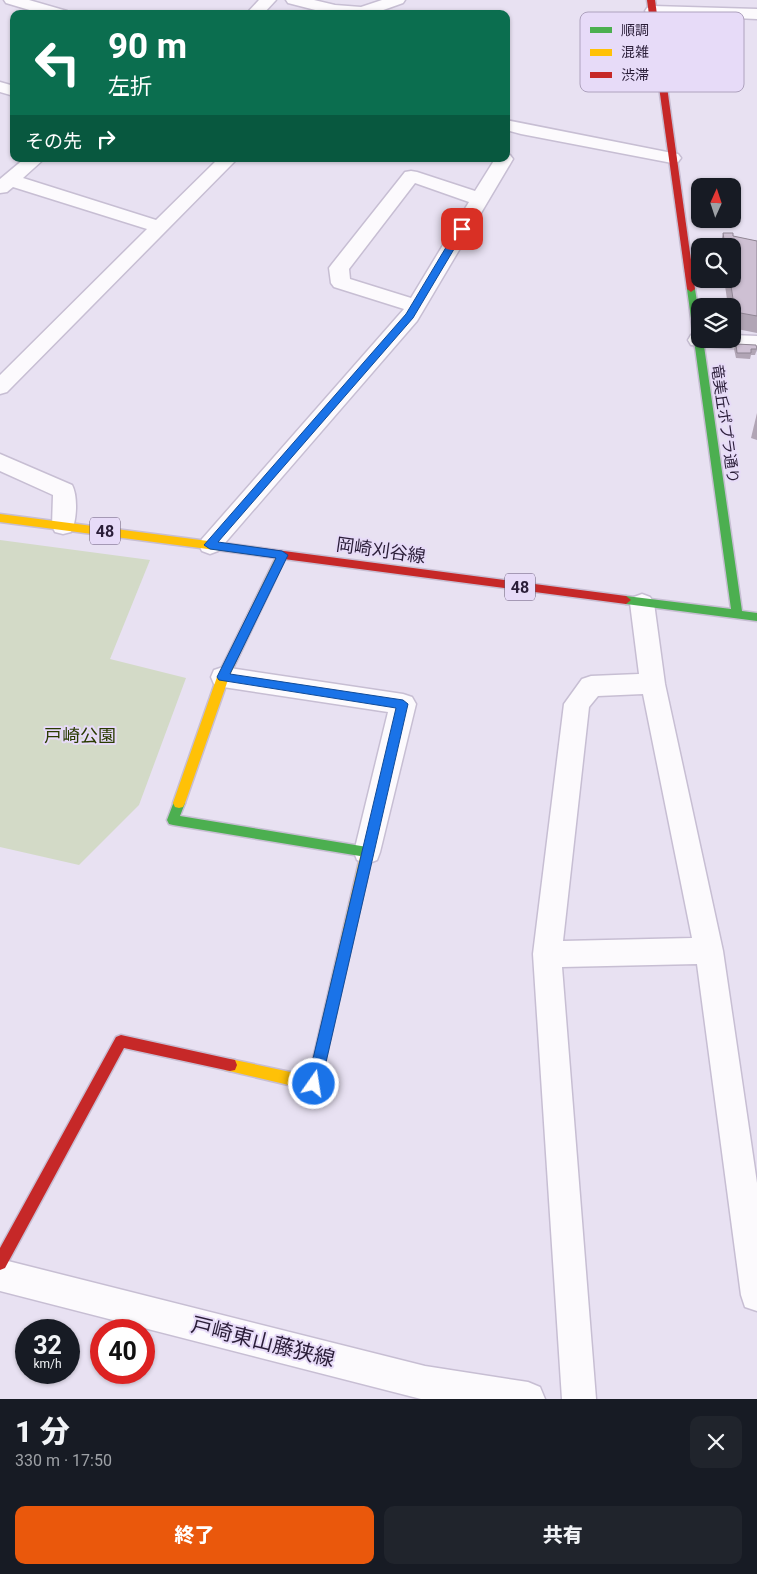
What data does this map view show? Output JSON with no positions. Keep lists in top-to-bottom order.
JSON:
{
  "streets": {
    "street": [
      "竜美丘ポプラ通り",
      "48",
      "岡崎刈谷線",
      "戸崎東山藤狭線"
    ]
  },
  "crossings": [
    ["竜美丘ポプラ通り", "岡崎刈谷線"]
  ],
  "parks": ["戸崎公園"],
  "legend": ["順調", "混雑", "渋滞"],
  "north": "top",
  "page": {
    "turn": ["90 m", "左折"],
    "then": "その先",
    "speed": "32 km/h",
    "limit": "40",
    "heading": ["1 分", "330 m · 17:50"],
    "buttons": ["終了", "共有"]
  }
}
